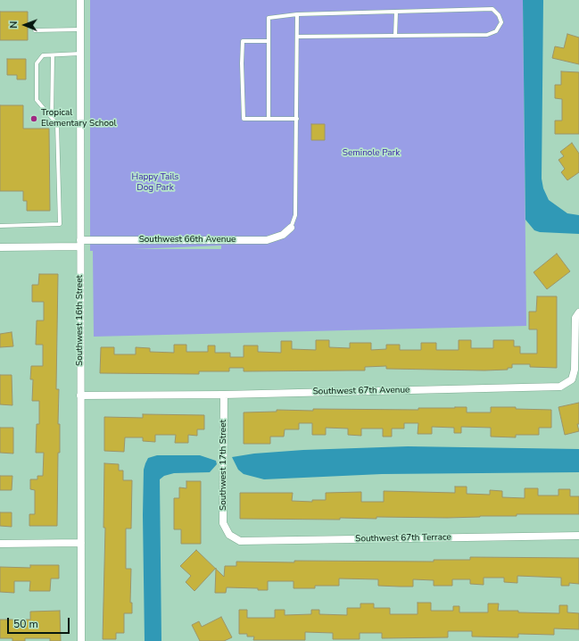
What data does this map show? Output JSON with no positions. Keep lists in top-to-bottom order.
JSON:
{
  "streets": {
    "street": [
      "Southwest 66th Avenue",
      "Southwest 16th Street",
      "Southwest 67th Avenue",
      "Southwest 17th Street",
      "Southwest 67th Terrace"
    ]
  },
  "crossings": [
    ["Southwest 66th Avenue", "Southwest 16th Street"],
    ["Southwest 16th Street", "Southwest 67th Avenue"],
    ["Southwest 67th Avenue", "Southwest 17th Street"],
    ["Southwest 17th Street", "Southwest 67th Terrace"]
  ],
  "parks": ["Seminole Park", "Happy Tails Dog Park"],
  "places": ["Tropical Elementary School"],
  "scale_bar": "50 m",
  "north": "left"
}
